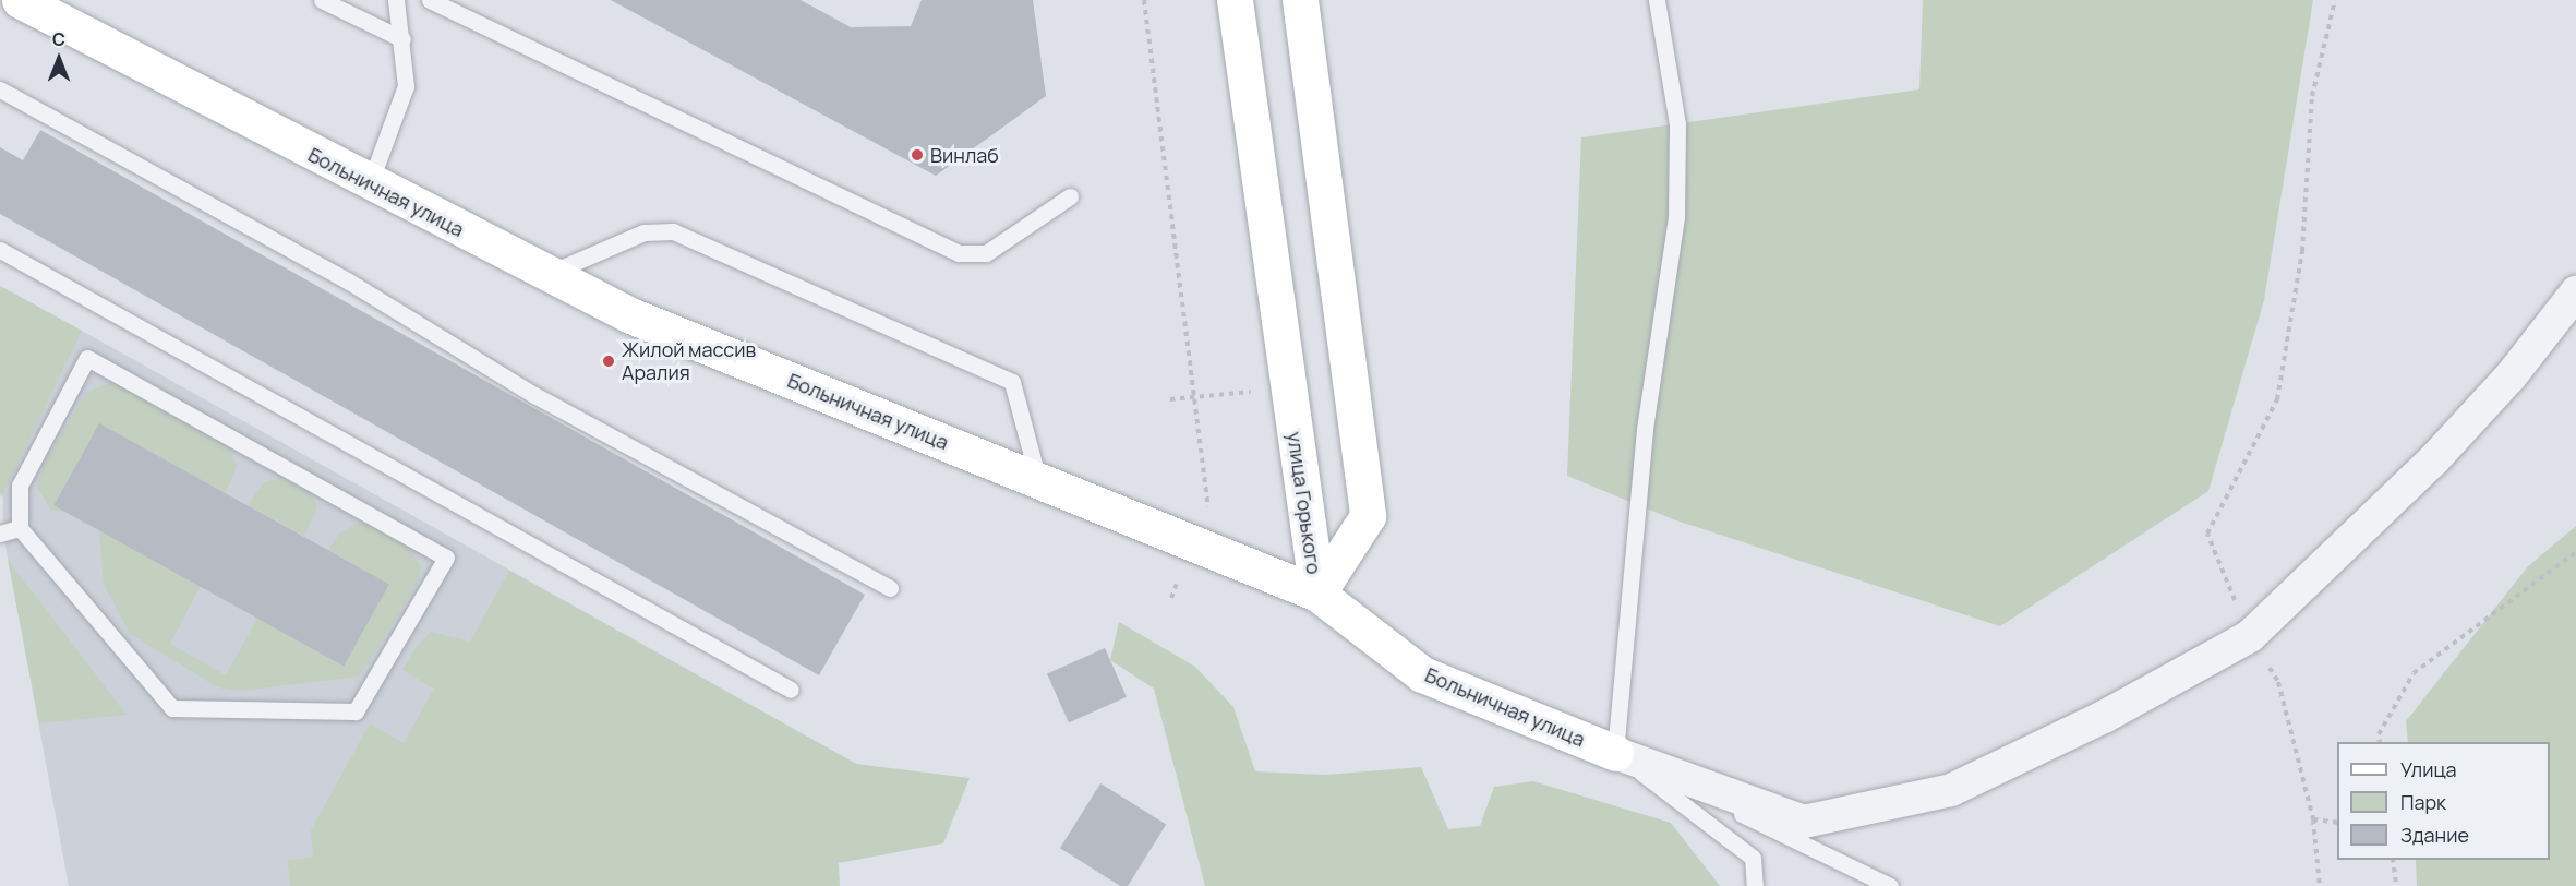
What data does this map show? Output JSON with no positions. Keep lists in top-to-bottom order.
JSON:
{
  "streets": {
    "main road": ["Больничная улица", "улица Горького"]
  },
  "crossings": [
    ["Больничная улица", "улица Горького"]
  ],
  "places": ["Винлаб", "Жилой массив Аралия"],
  "legend": ["Улица", "Парк", "Здание"],
  "north": "top"
}
